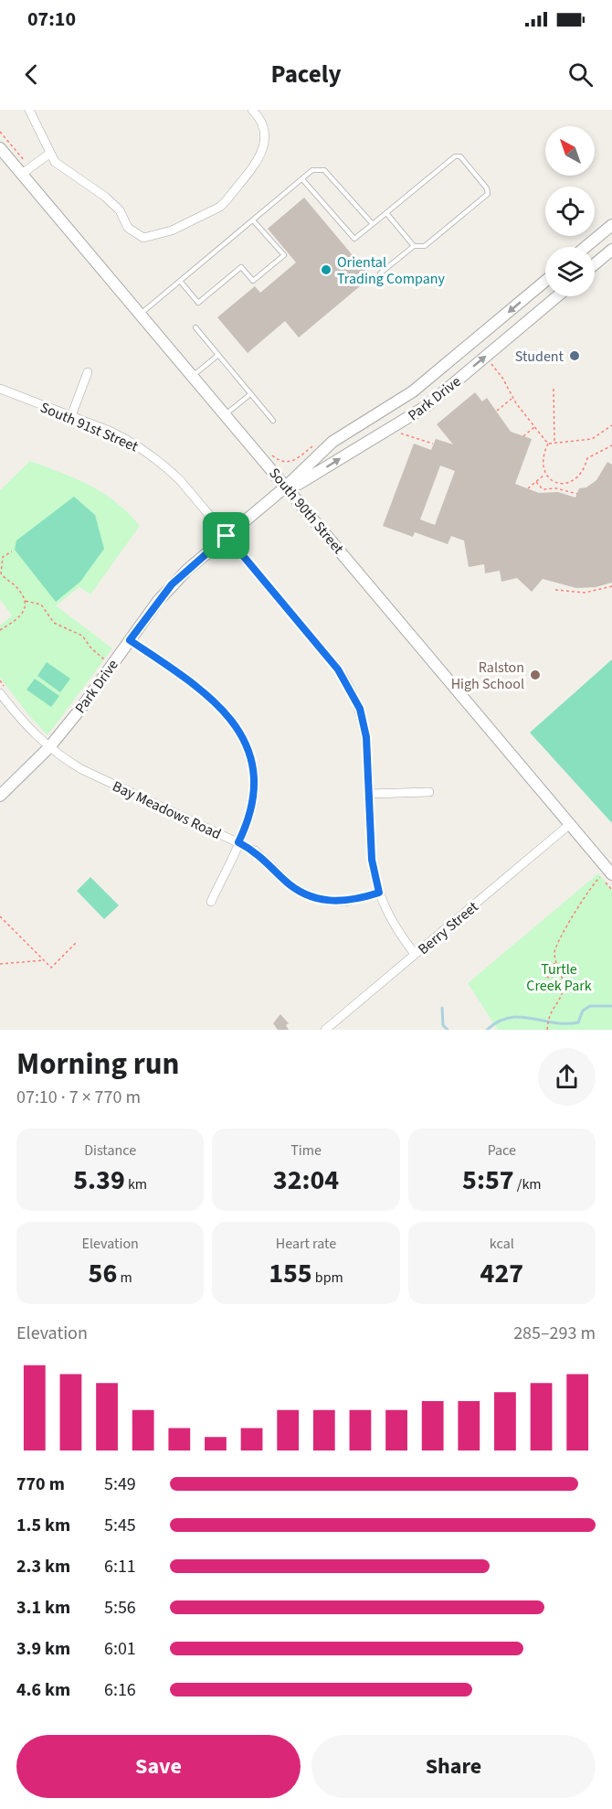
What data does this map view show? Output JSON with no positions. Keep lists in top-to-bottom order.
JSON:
{
  "streets": {
    "street": [
      "Park Drive",
      "South 91st Street",
      "South 90th Street",
      "Bay Meadows Road",
      "Berry Street"
    ]
  },
  "crossings": [
    ["Park Drive", "South 91st Street"],
    ["Park Drive", "South 90th Street"],
    ["Park Drive", "Bay Meadows Road"],
    ["South 91st Street", "Bay Meadows Road"],
    ["South 91st Street", "Berry Street"],
    ["South 90th Street", "Berry Street"]
  ],
  "parks": ["Turtle Creek Park"],
  "places": ["Oriental Trading Company", "Student", "Ralston High School"],
  "north": "top left",
  "page": {
    "status": "07:10",
    "header": "Pacely",
    "heading": ["Morning run", "07:10 · 7 × 770 m"],
    "stats": [
      ["Distance", "5.39 km"],
      ["Time", "32:04"],
      ["Pace", "5:57 /km"],
      ["Elevation", "56 m"],
      ["Heart rate", "155 bpm"],
      ["kcal", "427"]
    ],
    "chart": ["Elevation", "285–293 m"],
    "list": [
      {
        "name": "770 m",
        "note": "5:49"
      },
      {
        "name": "1.5 km",
        "note": "5:45"
      },
      {
        "name": "2.3 km",
        "note": "6:11"
      },
      {
        "name": "3.1 km",
        "note": "5:56"
      },
      {
        "name": "3.9 km",
        "note": "6:01"
      },
      {
        "name": "4.6 km",
        "note": "6:16"
      }
    ],
    "buttons": ["Save", "Share"]
  }
}
